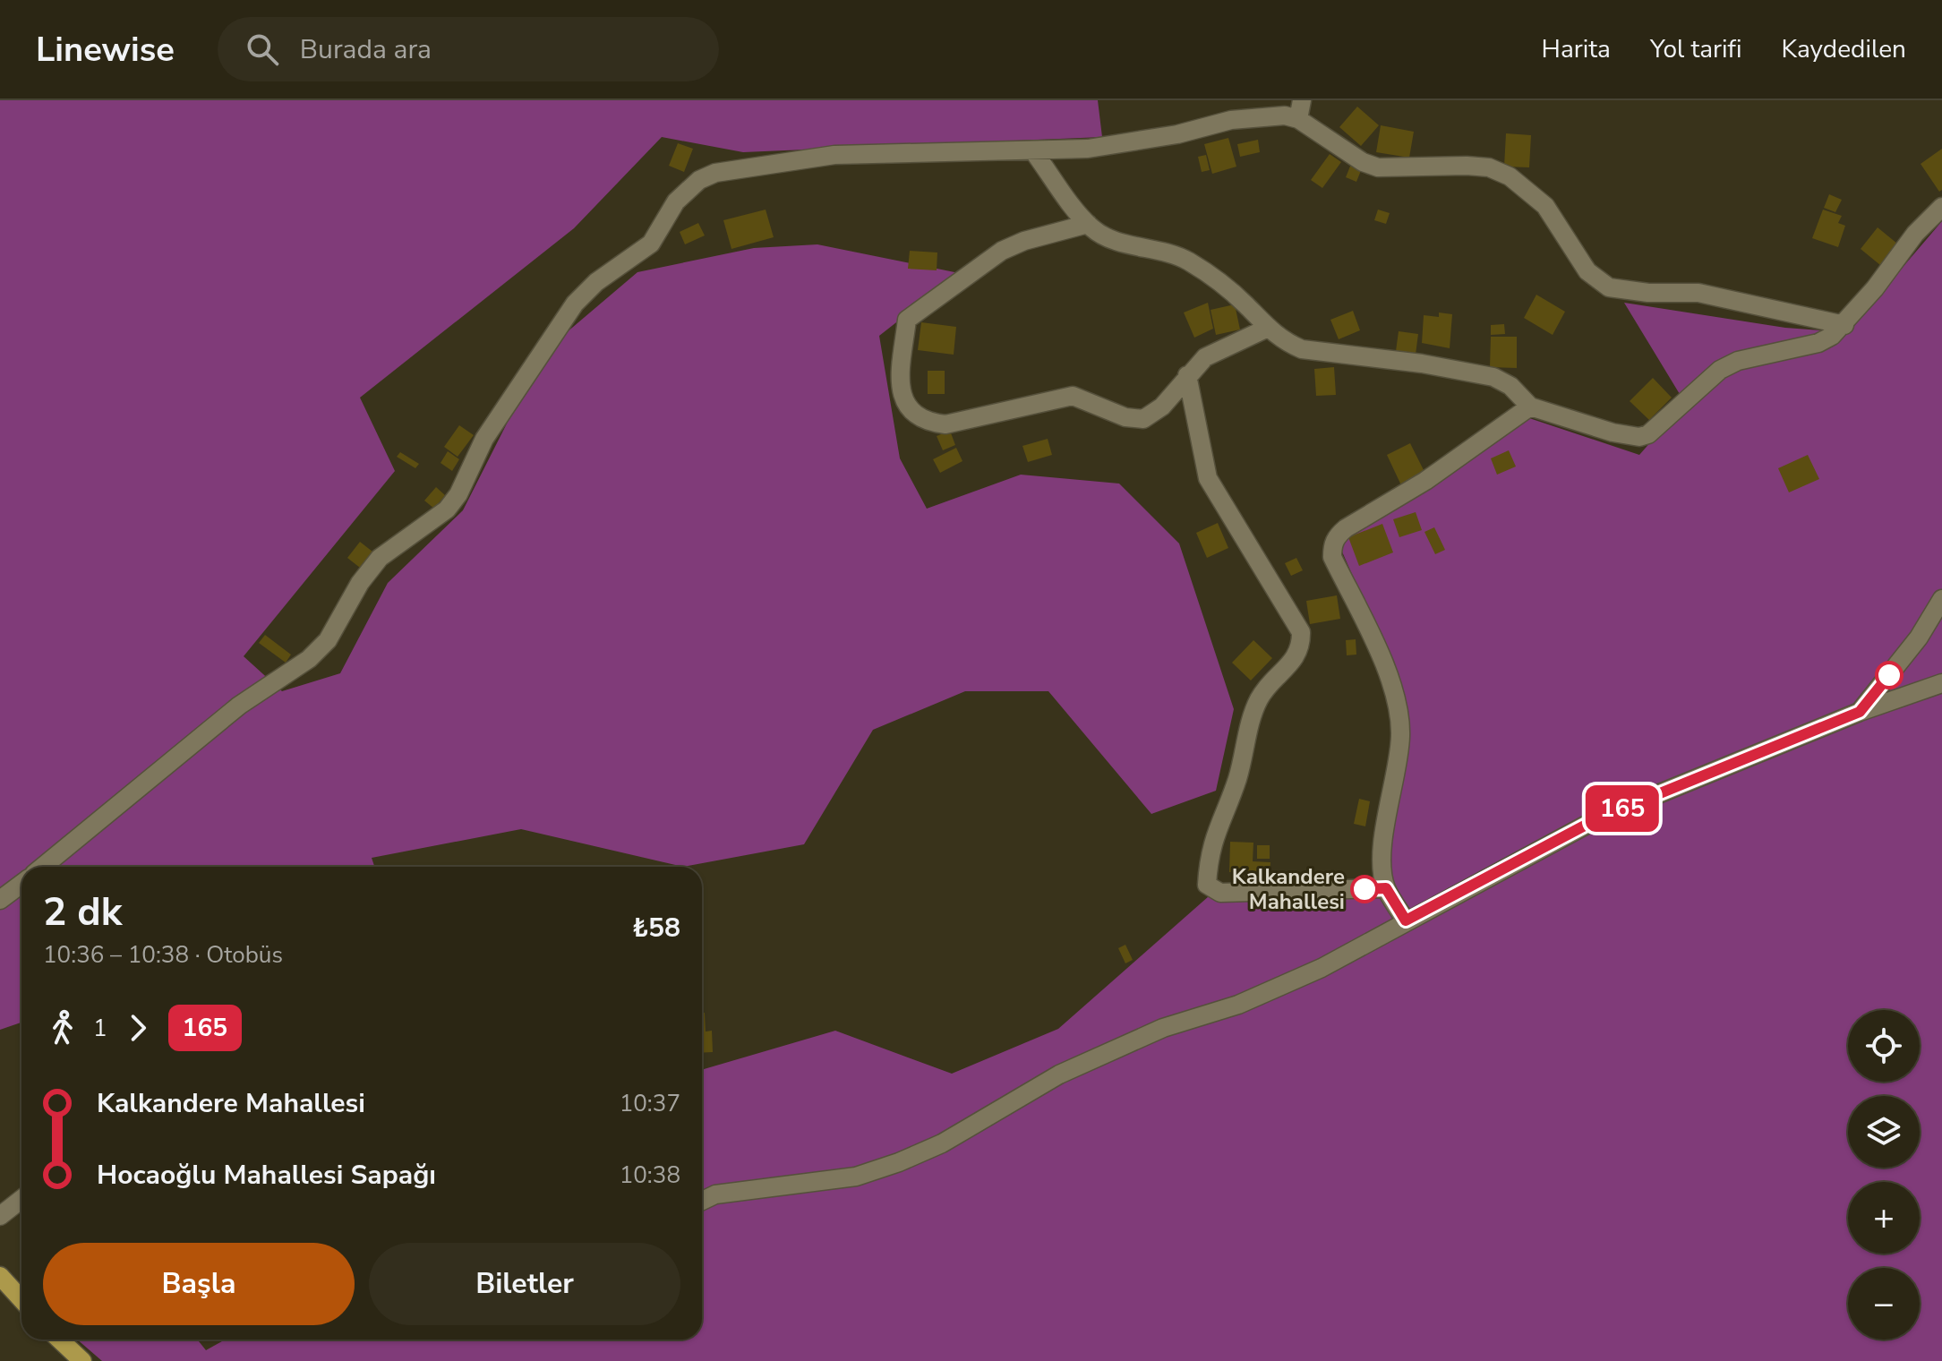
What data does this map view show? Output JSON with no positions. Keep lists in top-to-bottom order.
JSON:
{
  "places": ["Kalkandere Mahallesi"],
  "lines": ["bus line 165"],
  "page": {
    "header": "Linewise",
    "search": "Burada ara",
    "nav": ["Harita", "Yol tarifi", "Kaydedilen"],
    "on_map": "165",
    "heading": ["2 dk", "10:36 – 10:38 · Otobüs", "₺58"],
    "legs": ["1", "165"],
    "map_buttons": ["+", "−"],
    "list": [
      {
        "name": "Kalkandere Mahallesi",
        "value": "10:37"
      },
      {
        "name": "Hocaoğlu Mahallesi Sapağı",
        "value": "10:38"
      }
    ],
    "buttons": ["Başla", "Biletler"]
  }
}
